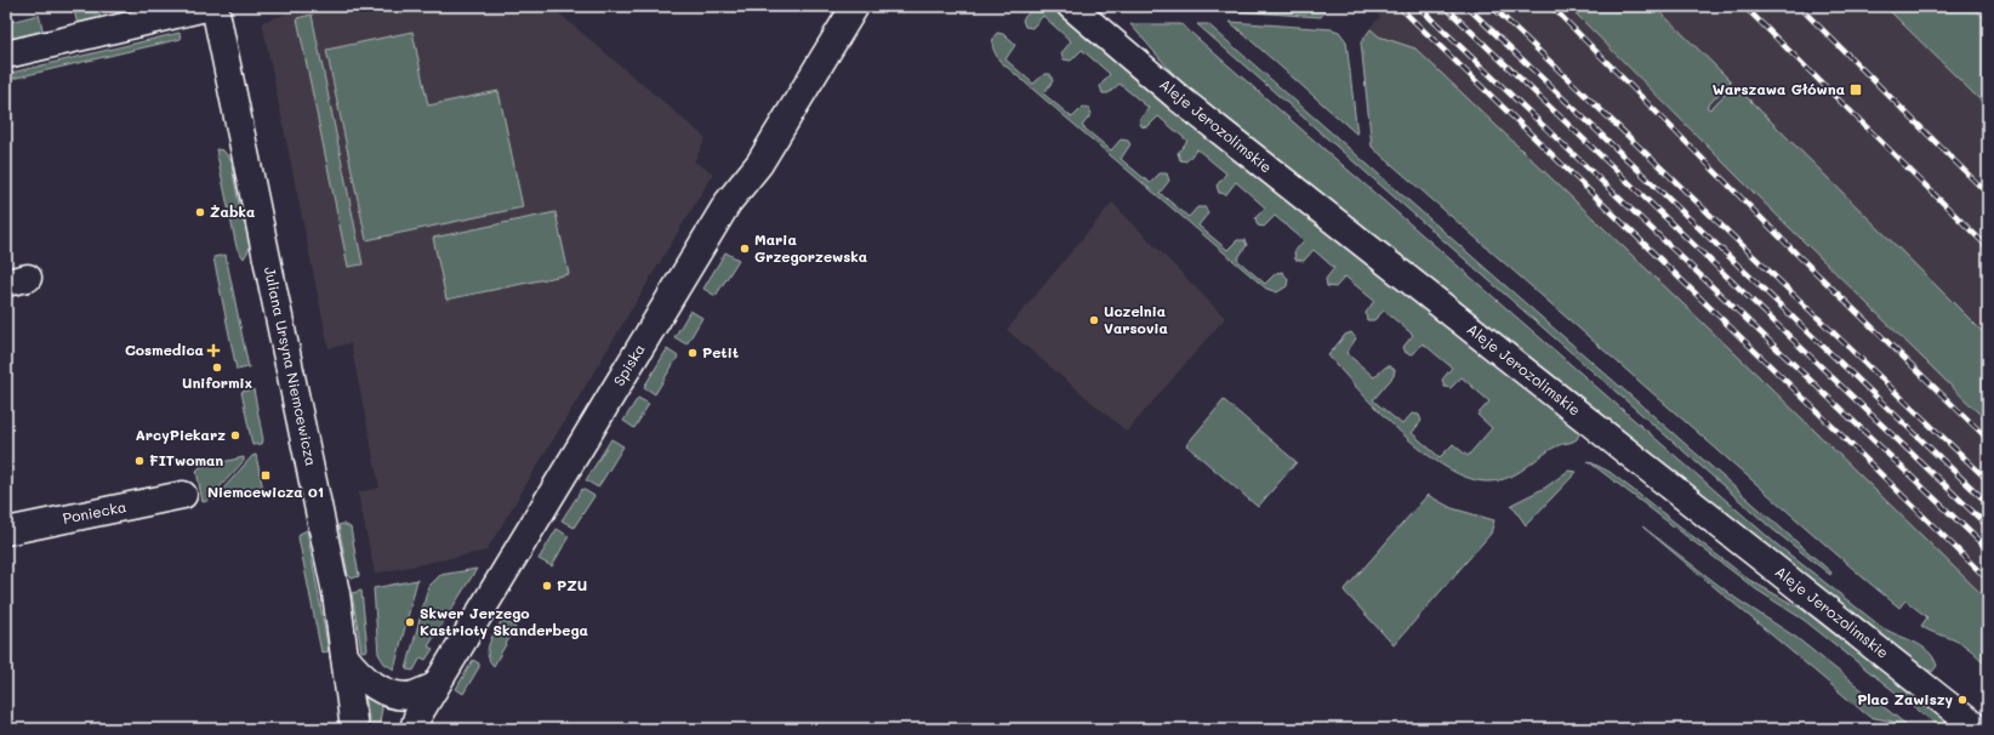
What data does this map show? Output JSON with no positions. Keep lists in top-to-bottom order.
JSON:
{
  "streets": {
    "main road": [
      "Aleje Jerozolimskie",
      "Spiska",
      "Juliana Ursyna Niemcewicza",
      "Poniecka"
    ]
  },
  "places": {
    "transit": ["Warszawa Główna", "Niemcewicza 01"],
    "other": [
      "Żabka",
      "Maria Grzegorzewska",
      "Uczelnia Varsovia",
      "Petit",
      "Uniformix",
      "ArcyPiekarz",
      "FITwoman",
      "PZU",
      "Skwer Jerzego Kastrioty Skanderbega",
      "Plac Zawiszy"
    ],
    "health": ["Cosmedica"]
  }
}
